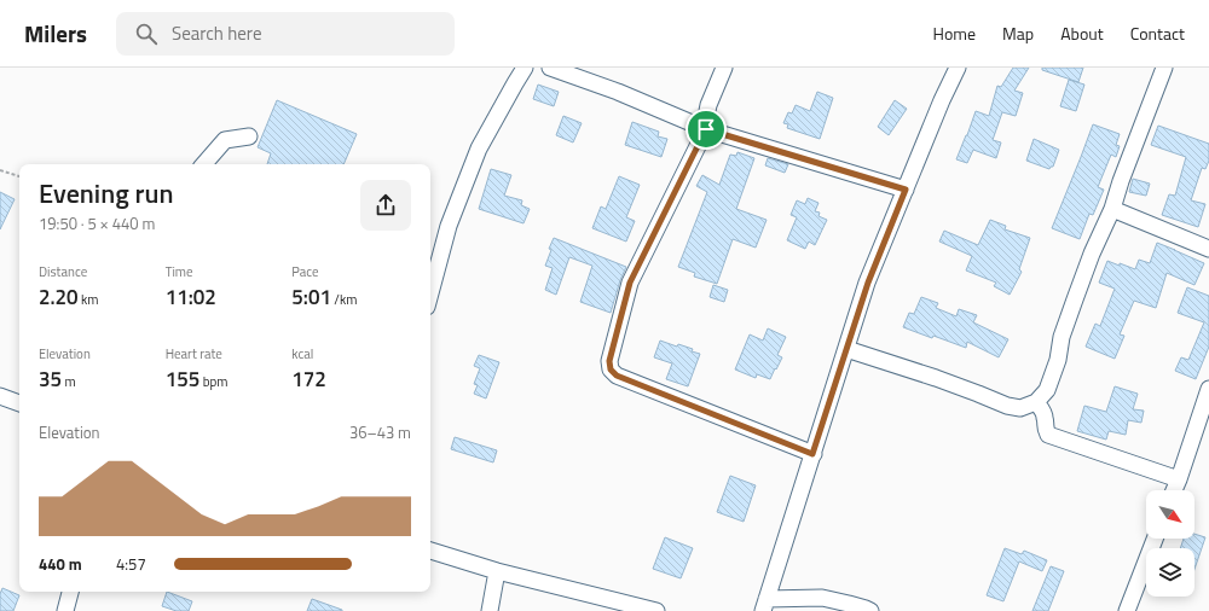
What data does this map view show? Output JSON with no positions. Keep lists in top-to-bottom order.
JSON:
{
  "north": "bottom right",
  "page": {
    "header": "Milers",
    "search": "Search here",
    "nav": [
      "Home",
      "Map",
      "About",
      "Contact"
    ],
    "heading": ["Evening run", "19:50 · 5 × 440 m"],
    "stats": [
      ["Distance", "2.20 km"],
      ["Time", "11:02"],
      ["Pace", "5:01 /km"],
      ["Elevation", "35 m"],
      ["Heart rate", "155 bpm"],
      ["kcal", "172"]
    ],
    "chart": ["Elevation", "36–43 m"],
    "list": [
      {
        "name": "440 m",
        "note": "4:57"
      }
    ]
  }
}
